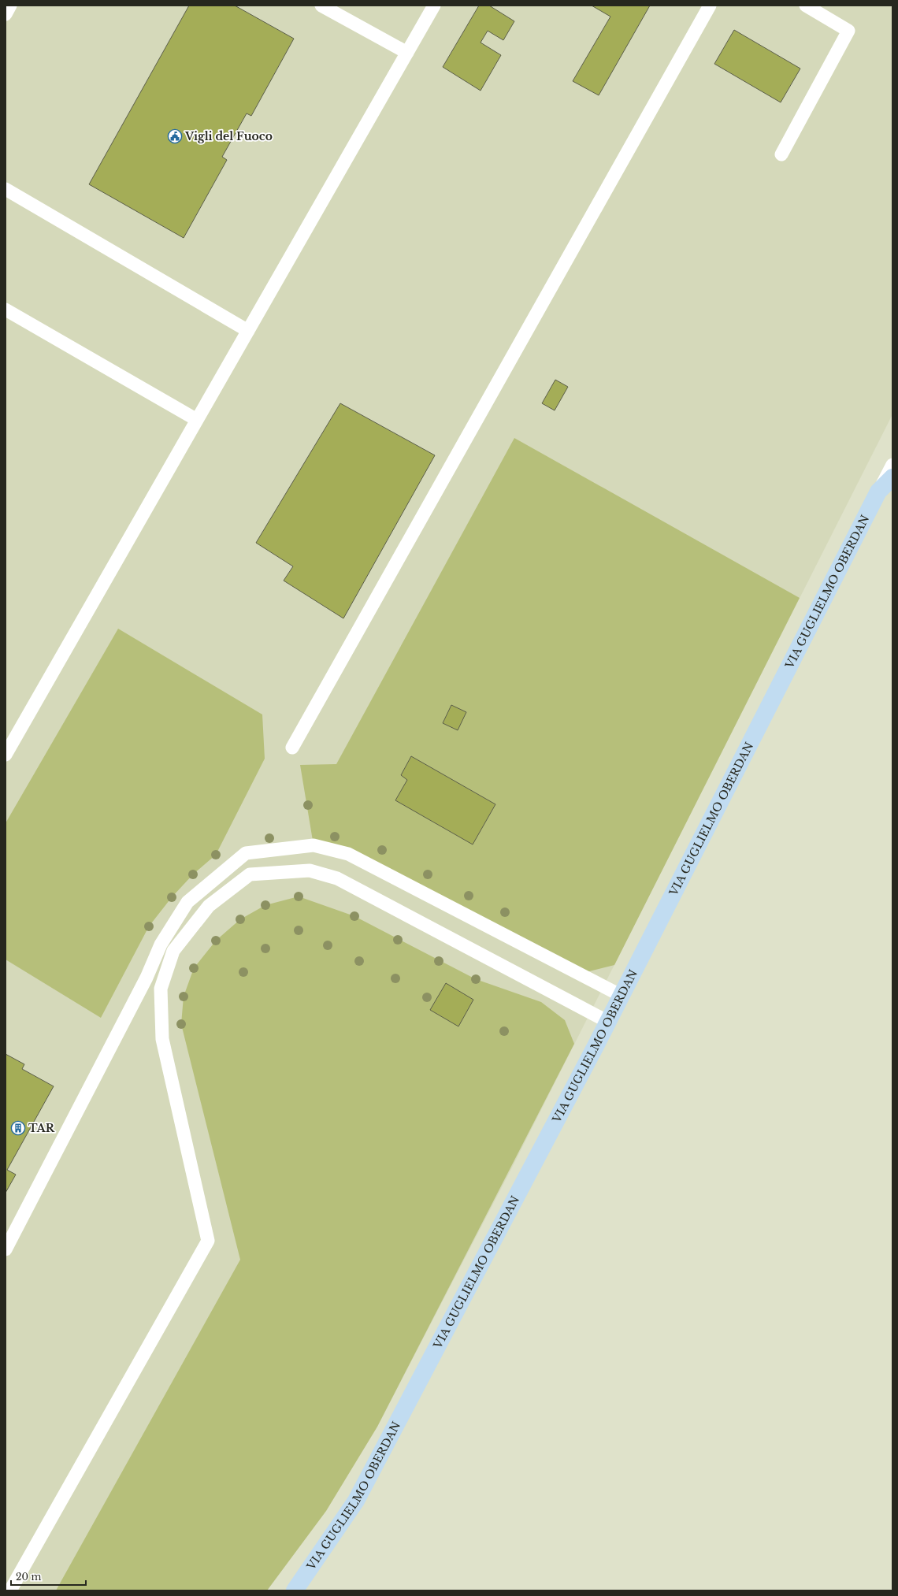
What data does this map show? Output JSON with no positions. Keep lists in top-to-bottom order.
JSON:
{
  "streets": {
    "main road": ["VIA GUGLIELMO OBERDAN"]
  },
  "places": {
    "public building": ["Vigli del Fuoco"],
    "building": ["TAR"]
  },
  "scale_bar": "20 m"
}
